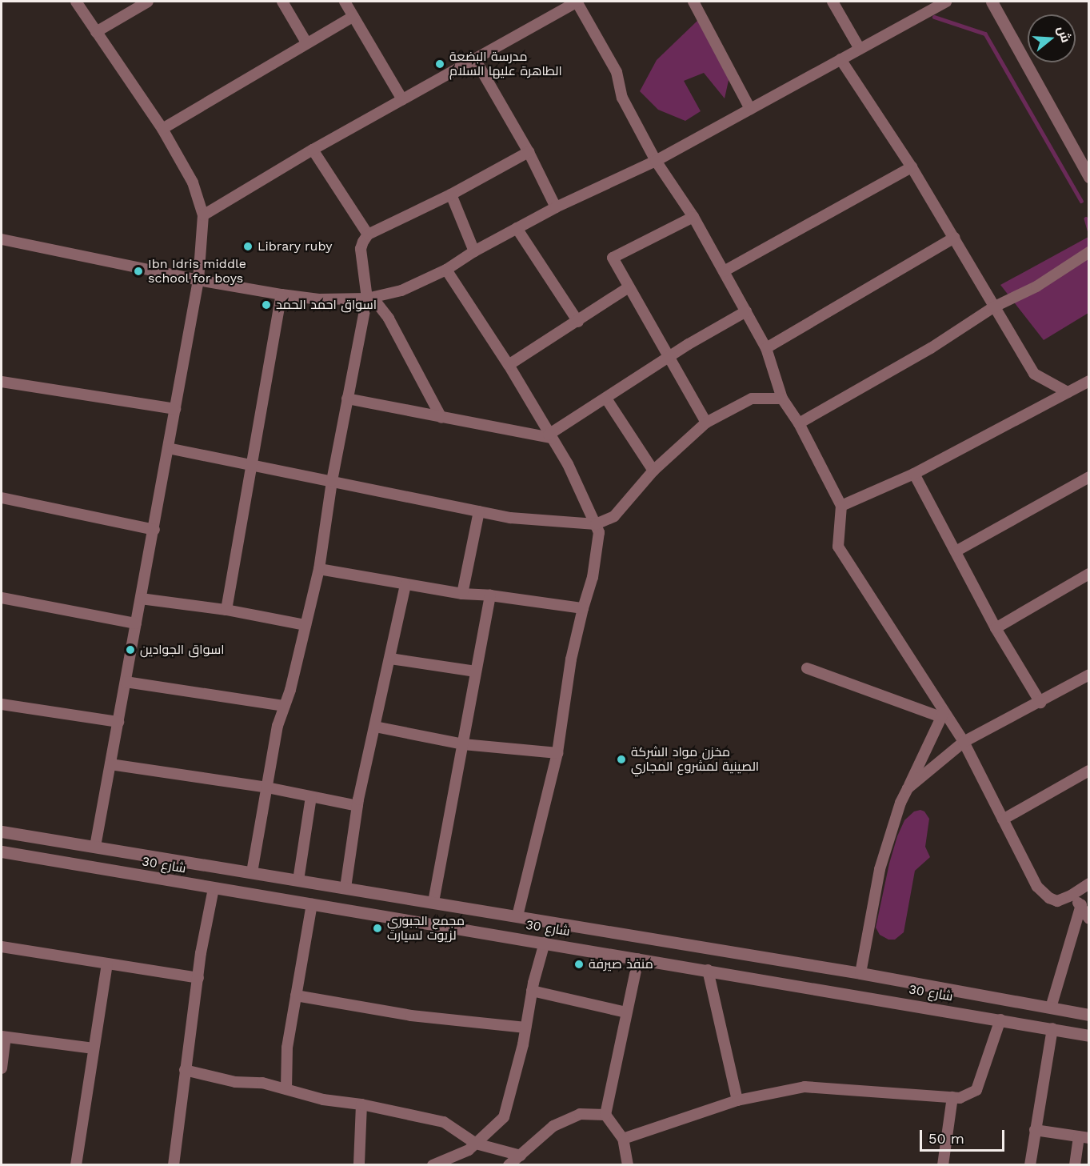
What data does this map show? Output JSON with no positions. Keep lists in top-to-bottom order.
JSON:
{
  "streets": {
    "street": ["شارع 30"]
  },
  "places": [
    "مدرسة البضعة الطاهرة عليها السلام",
    "Library ruby",
    "Ibn Idris middle school for boys",
    "اسواق احمد الحمد",
    "اسواق الجوادين",
    "مخزن مواد الشركة الصينية لمشروع المجاري",
    "مجمع الجبوري لزيوت لسيارت",
    "منفذ صيرفة"
  ],
  "scale_bar": "50 m",
  "north": "right"
}
